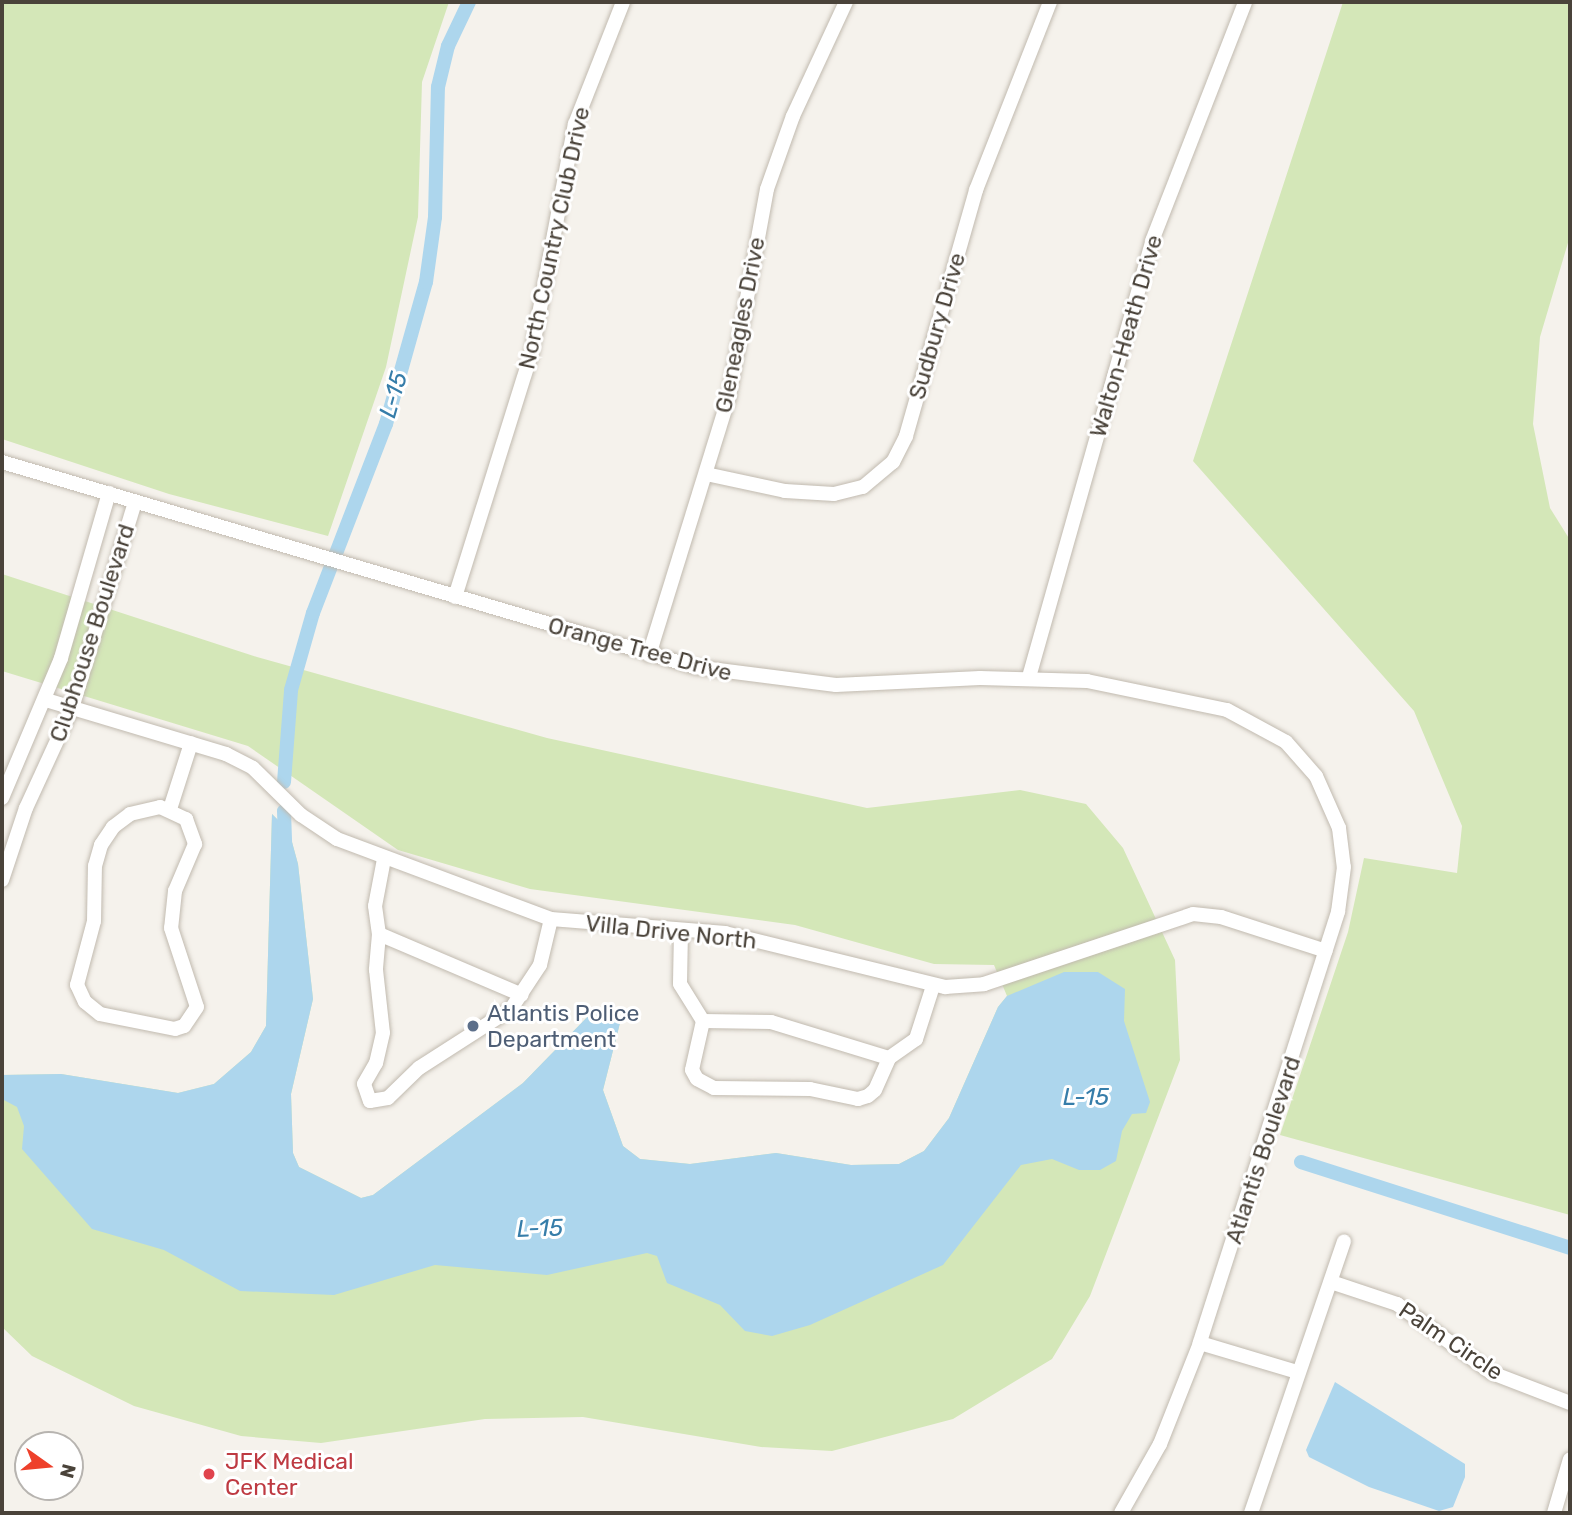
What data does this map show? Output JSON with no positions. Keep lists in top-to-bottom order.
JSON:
{
  "streets": {
    "street": [
      "North Country Club Drive",
      "Gleneagles Drive",
      "Sudbury Drive",
      "Walton-Heath Drive",
      "Clubhouse Boulevard",
      "Orange Tree Drive",
      "Villa Drive North",
      "Atlantis Boulevard",
      "Palm Circle"
    ]
  },
  "crossings": [
    ["North Country Club Drive", "Orange Tree Drive"],
    ["Gleneagles Drive", "Sudbury Drive"],
    ["Gleneagles Drive", "Orange Tree Drive"],
    ["Walton-Heath Drive", "Orange Tree Drive"],
    ["Clubhouse Boulevard", "Orange Tree Drive"],
    ["Clubhouse Boulevard", "Villa Drive North"],
    ["Orange Tree Drive", "Atlantis Boulevard"],
    ["Villa Drive North", "Atlantis Boulevard"]
  ],
  "water": ["L-15"],
  "places": ["Atlantis Police Department", "JFK Medical Center"],
  "north": "right"
}
